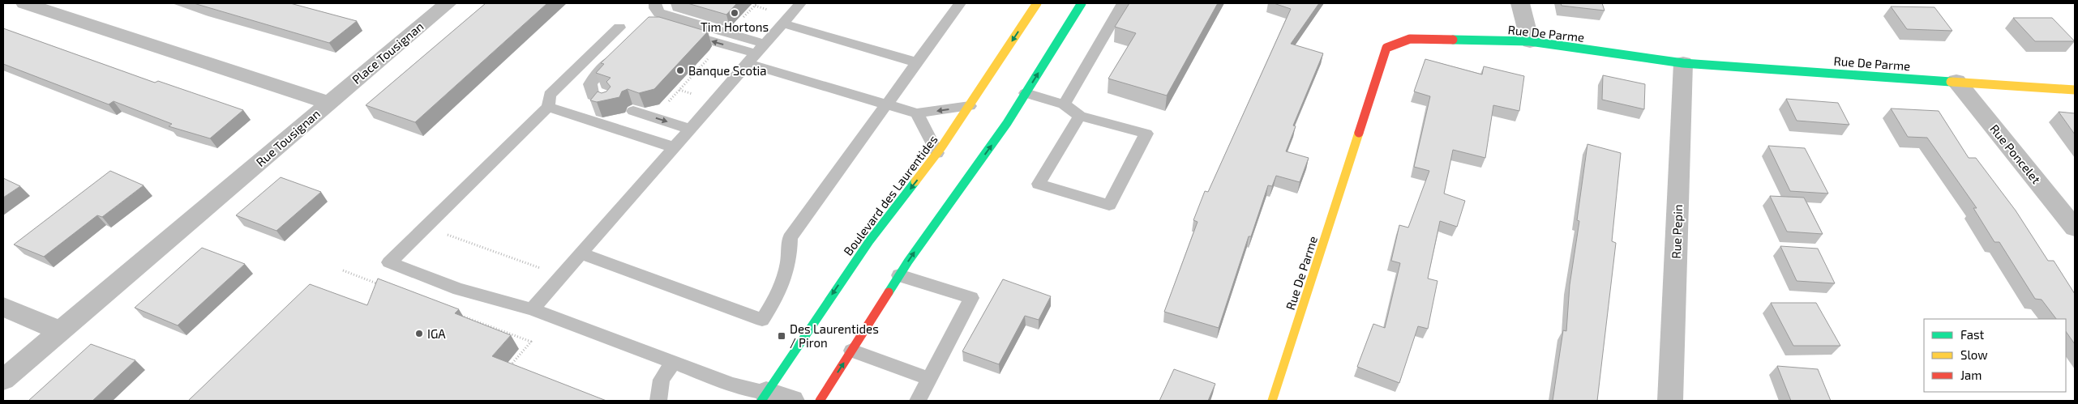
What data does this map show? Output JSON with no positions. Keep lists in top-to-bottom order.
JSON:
{
  "streets": {
    "street": [
      "Rue De Parme",
      "Place Tousignan",
      "Rue Tousignan",
      "Rue Poncelet",
      "Boulevard des Laurentides",
      "Rue Pepin"
    ]
  },
  "crossings": [
    ["Rue De Parme", "Rue Poncelet"],
    ["Rue De Parme", "Rue Pepin"],
    ["Place Tousignan", "Rue Tousignan"]
  ],
  "places": {
    "other": ["Tim Hortons", "Banque Scotia", "IGA"],
    "transit": ["Des Laurentides / Piron"]
  },
  "legend": ["Fast", "Slow", "Jam"]
}
